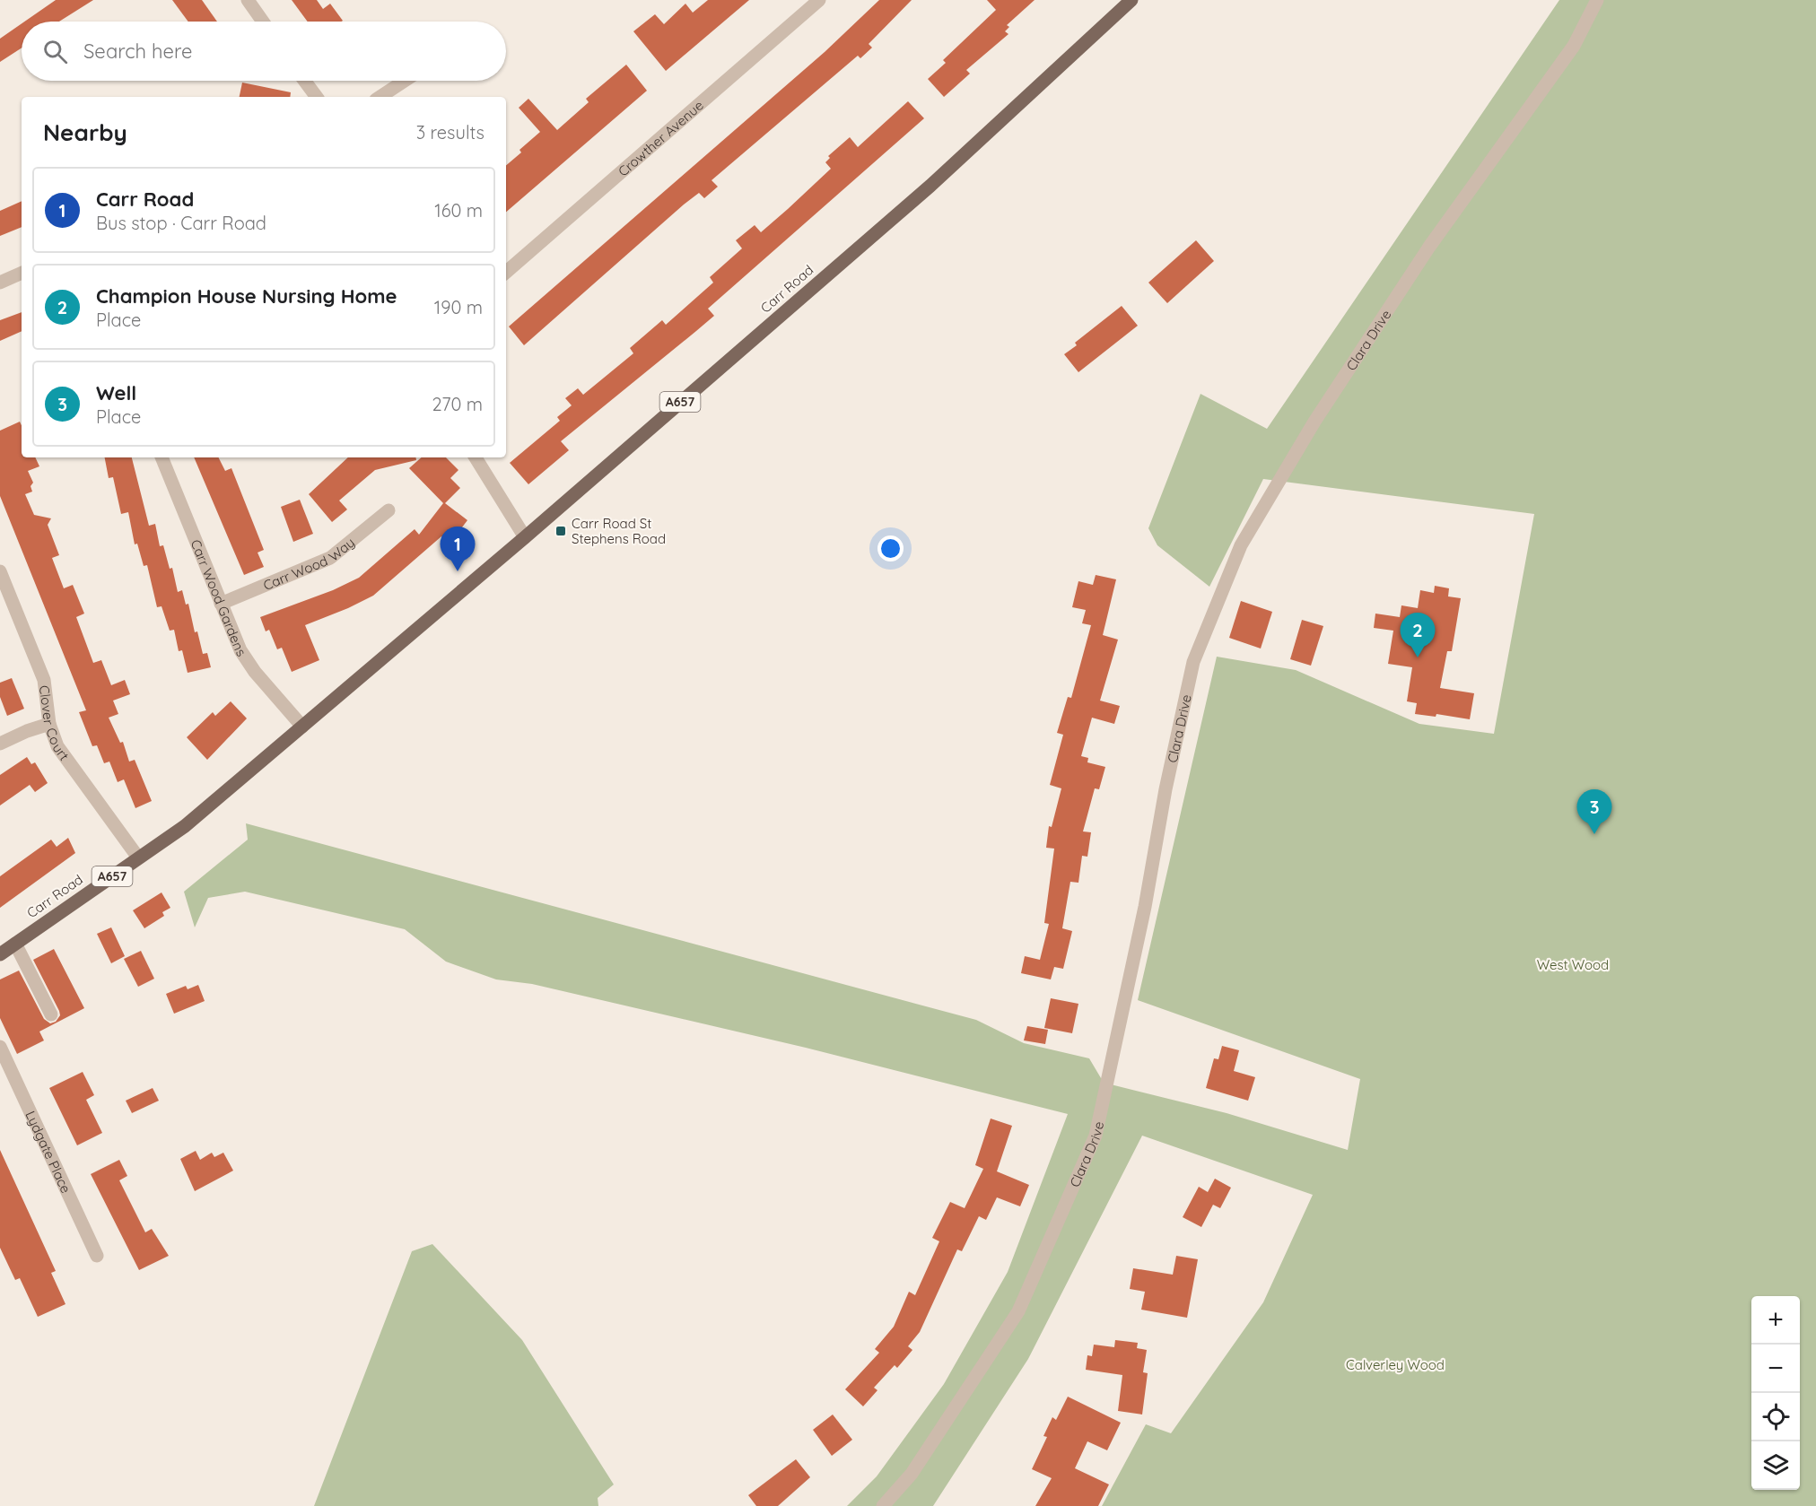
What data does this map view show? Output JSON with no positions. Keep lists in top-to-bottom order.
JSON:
{
  "streets": {
    "main road": ["Carr Road", "A657"],
    "street": [
      "Crowther Avenue",
      "Clara Drive",
      "Carr Wood Way",
      "Carr Wood Gardens",
      "Clover Court",
      "Lydgate Place"
    ]
  },
  "crossings": [
    ["Carr Road", "Carr Wood Gardens"],
    ["Carr Road", "Clover Court"],
    ["Carr Wood Way", "Carr Wood Gardens"]
  ],
  "parks": ["West Wood", "Calverley Wood"],
  "places": {
    "transit": ["Carr Road St Stephens Road"]
  },
  "page": {
    "search": "Search here",
    "heading": ["Nearby", "3 results"],
    "list": [
      {
        "mark": "1",
        "name": "Carr Road",
        "note": "Bus stop · Carr Road",
        "value": "160 m"
      },
      {
        "mark": "2",
        "name": "Champion House Nursing Home",
        "note": "Place",
        "value": "190 m"
      },
      {
        "mark": "3",
        "name": "Well",
        "note": "Place",
        "value": "270 m"
      }
    ],
    "pins": ["1", "2", "3"],
    "map_buttons": ["+", "−"]
  }
}
